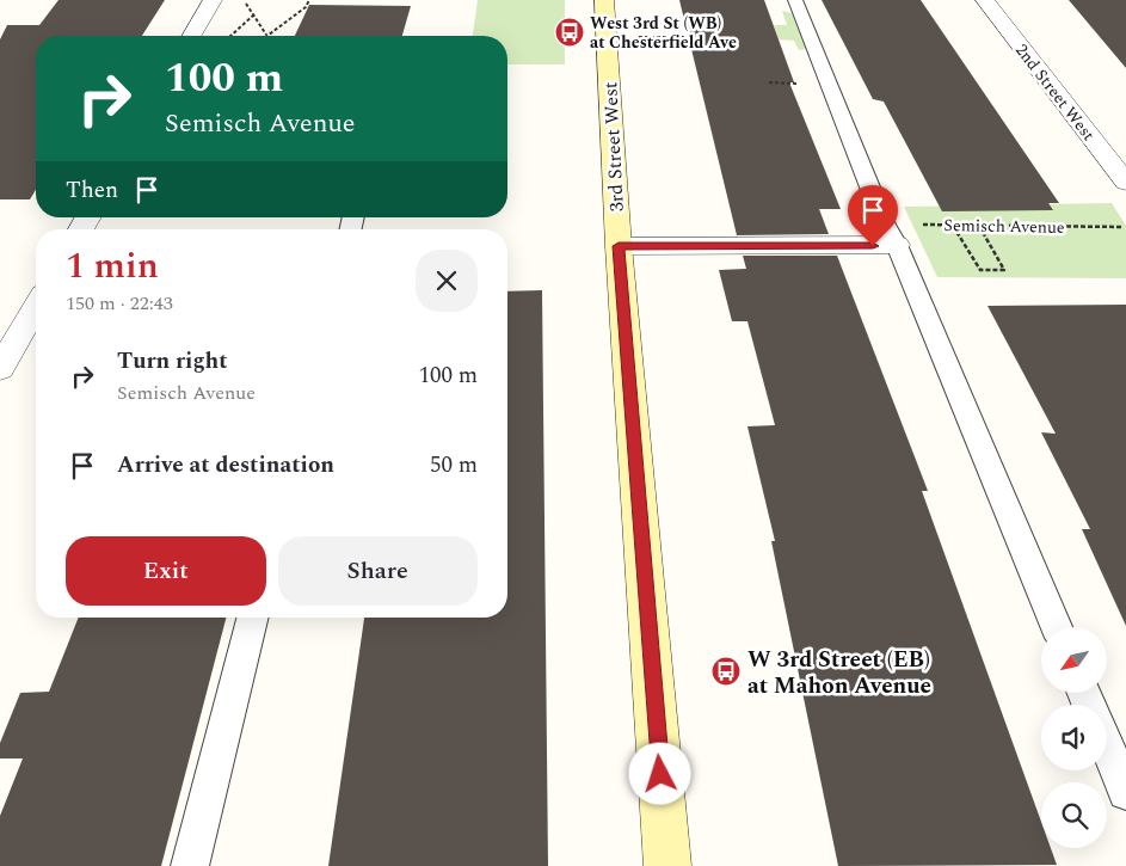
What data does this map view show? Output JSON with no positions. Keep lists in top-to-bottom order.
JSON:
{
  "streets": {
    "street": ["2nd Street West", "3rd Street West"],
    "path": ["Semisch Avenue"]
  },
  "places": {
    "bus stop": ["West 3rd St (WB) at Chesterfield Ave", "W 3rd Street (EB) at Mahon Avenue"]
  },
  "north": "bottom left",
  "page": {
    "turn": ["100 m", "Semisch Avenue"],
    "then": "Then",
    "heading": ["1 min", "150 m · 22:43"],
    "list": [
      {
        "name": "Turn right",
        "note": "Semisch Avenue",
        "value": "100 m"
      },
      {
        "name": "Arrive at destination",
        "value": "50 m"
      }
    ],
    "buttons": ["Exit", "Share"]
  }
}
